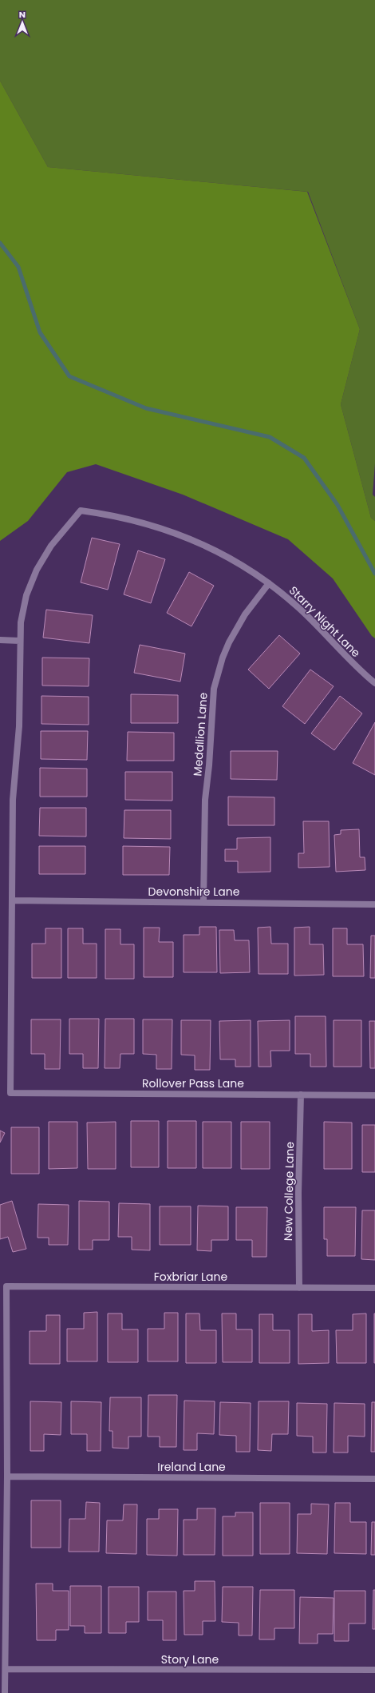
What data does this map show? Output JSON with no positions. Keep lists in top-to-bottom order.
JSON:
{
  "streets": {
    "street": [
      "Starry Night Lane",
      "Medallion Lane",
      "Devonshire Lane",
      "Rollover Pass Lane",
      "New College Lane",
      "Foxbriar Lane",
      "Ireland Lane",
      "Story Lane"
    ]
  },
  "crossings": [
    ["Starry Night Lane", "Medallion Lane"],
    ["Medallion Lane", "Devonshire Lane"],
    ["Devonshire Lane", "Rollover Pass Lane"],
    ["Rollover Pass Lane", "New College Lane"],
    ["New College Lane", "Foxbriar Lane"],
    ["Foxbriar Lane", "Ireland Lane"]
  ],
  "north": "top"
}
